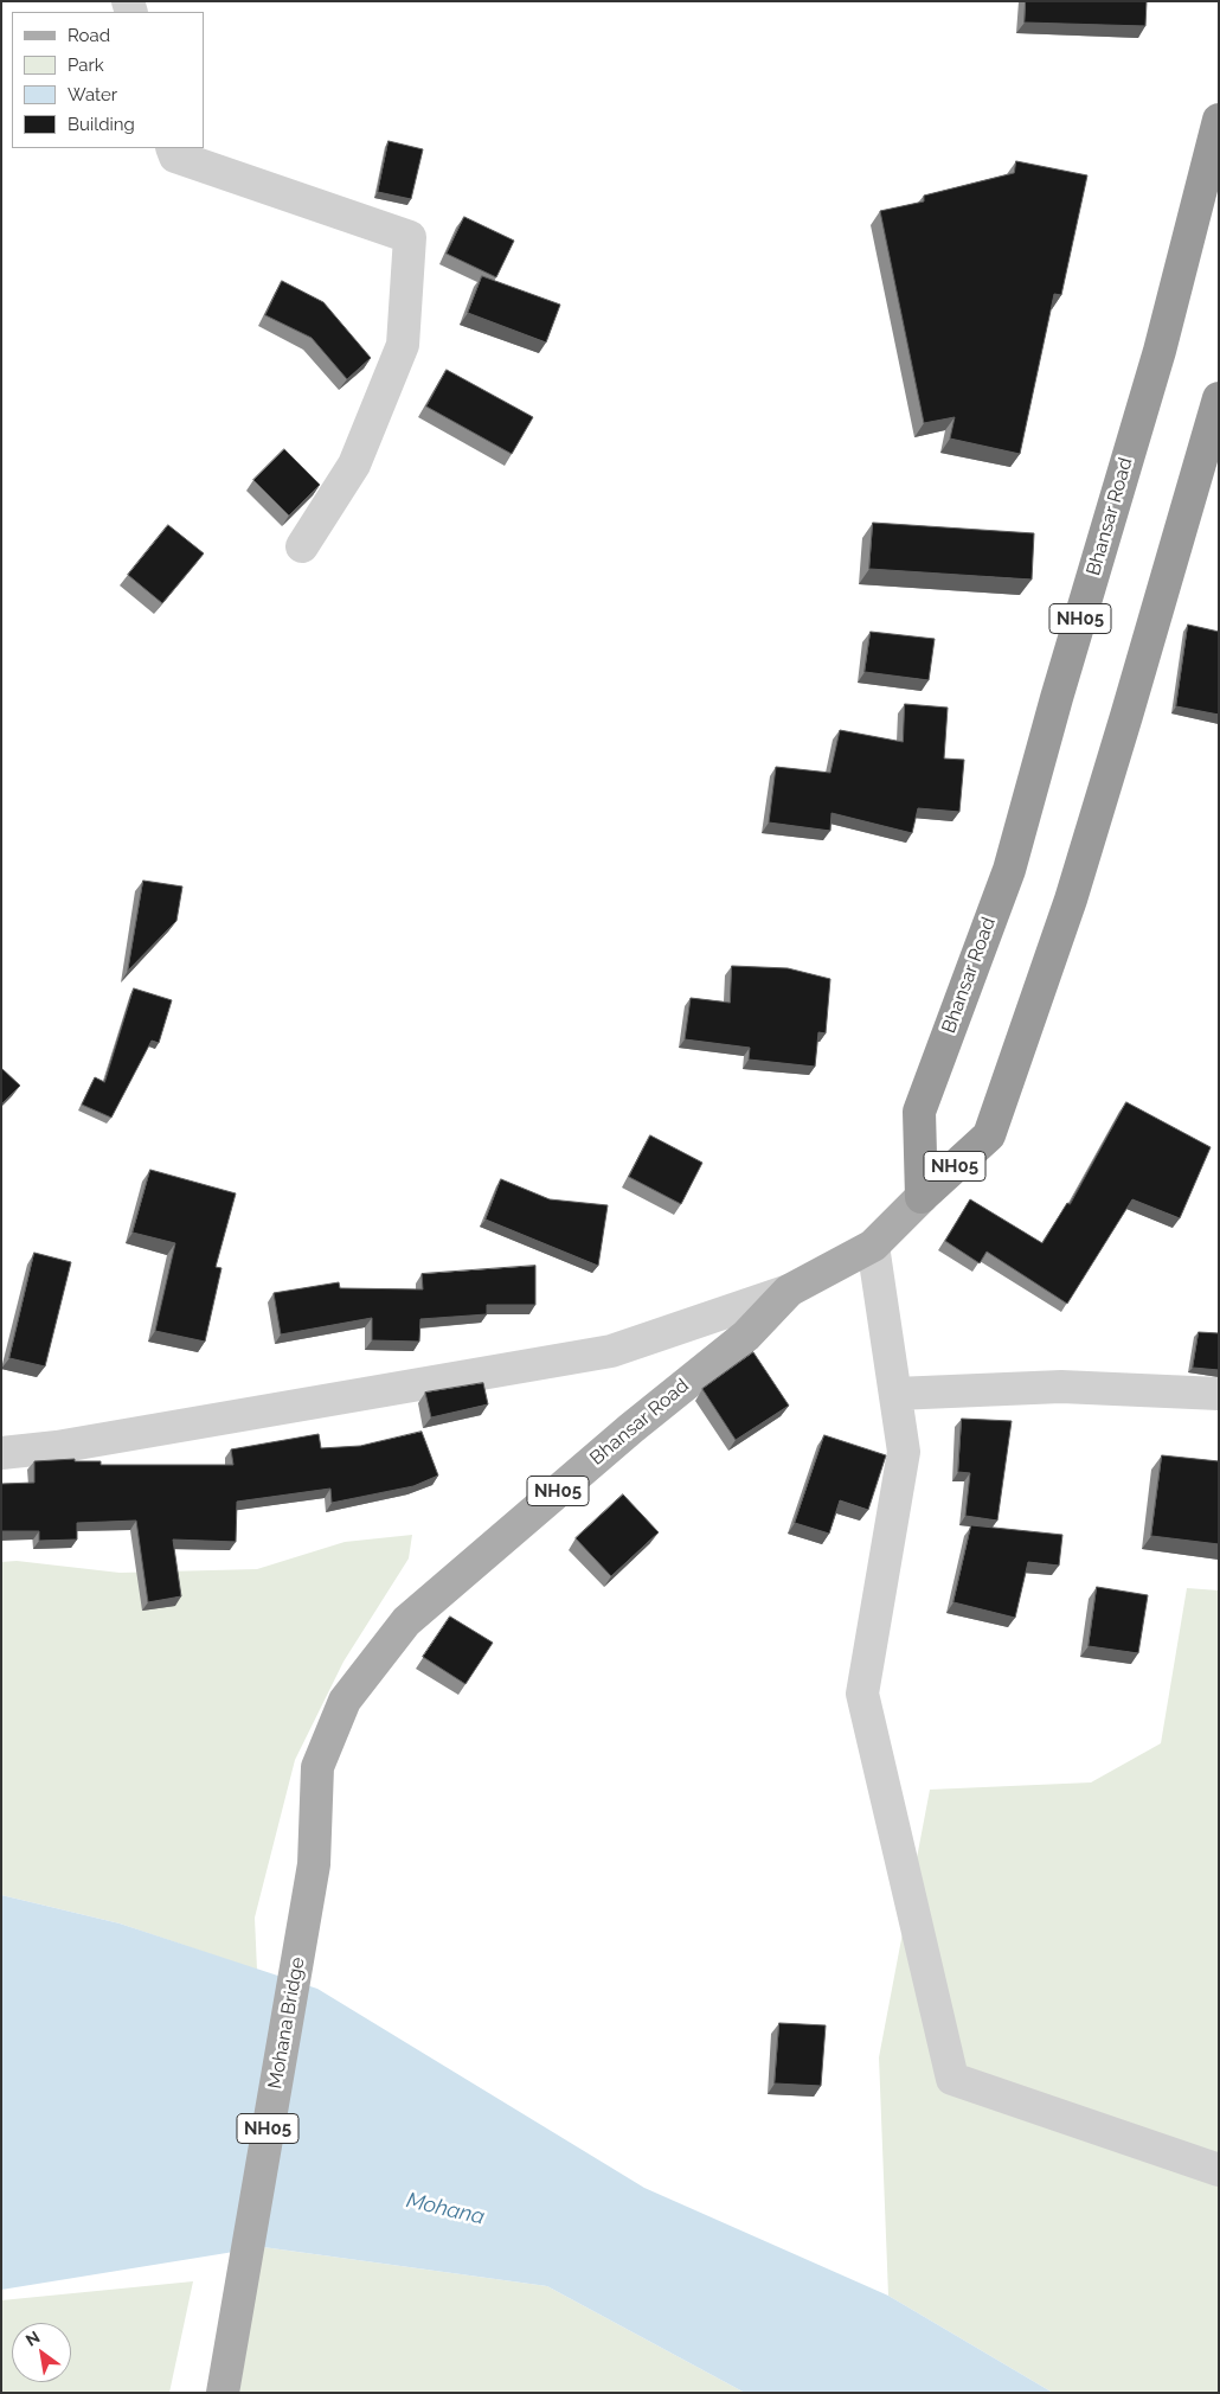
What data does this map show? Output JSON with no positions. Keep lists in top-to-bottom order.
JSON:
{
  "streets": {
    "highway": ["Bhansar Road", "NH05"],
    "main road": ["Mohana Bridge"]
  },
  "crossings": [
    ["Bhansar Road", "NH05"],
    ["Bhansar Road", "Mohana Bridge"]
  ],
  "water": ["Mohana"],
  "legend": [
    "Road",
    "Park",
    "Water",
    "Building"
  ],
  "north": "top left"
}
